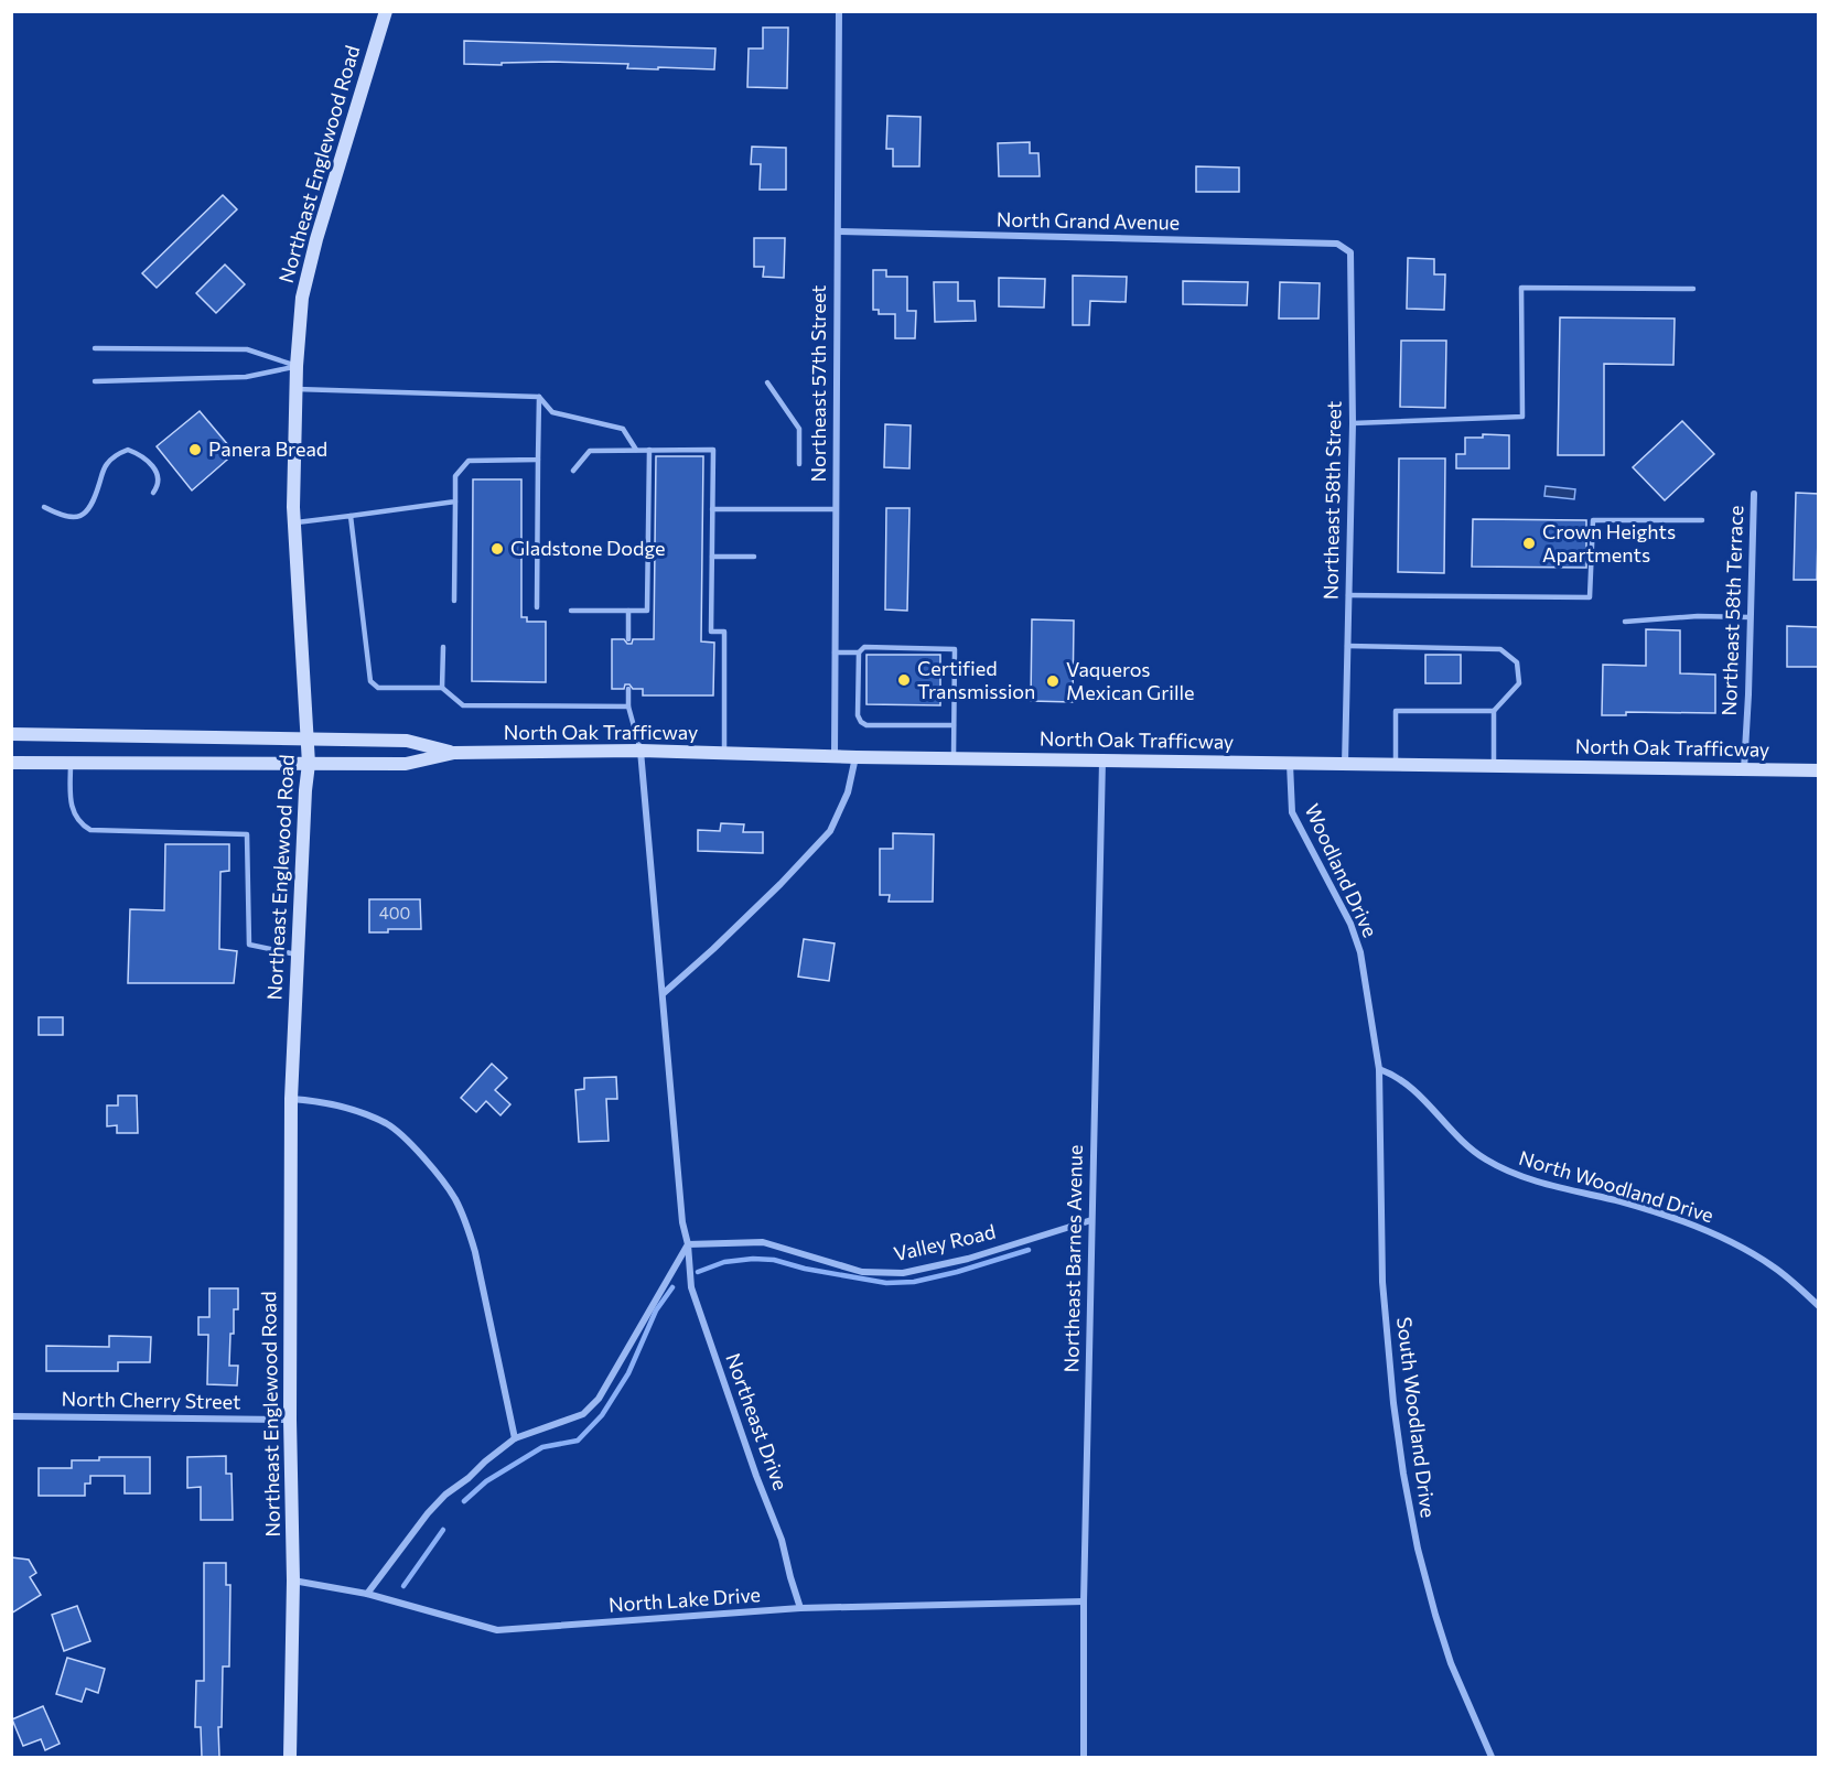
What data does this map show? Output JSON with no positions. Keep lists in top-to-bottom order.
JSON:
{
  "streets": {
    "main road": ["Northeast Englewood Road", "North Oak Trafficway"],
    "street": [
      "North Grand Avenue",
      "Northeast 57th Street",
      "Northeast 58th Street",
      "Northeast 58th Terrace",
      "Woodland Drive",
      "North Woodland Drive",
      "Valley Road",
      "Northeast Barnes Avenue",
      "North Cherry Street",
      "South Woodland Drive",
      "Northeast Drive",
      "North Lake Drive"
    ]
  },
  "crossings": [
    ["Northeast Englewood Road", "North Oak Trafficway"],
    ["Northeast Englewood Road", "North Cherry Street"],
    ["Northeast Englewood Road", "North Lake Drive"],
    ["North Grand Avenue", "Northeast 57th Street"],
    ["North Grand Avenue", "Northeast 58th Street"],
    ["Northeast 57th Street", "North Oak Trafficway"],
    ["Northeast 58th Street", "North Oak Trafficway"],
    ["Northeast 58th Terrace", "North Oak Trafficway"],
    ["North Oak Trafficway", "Woodland Drive"],
    ["North Oak Trafficway", "Northeast Barnes Avenue"],
    ["North Oak Trafficway", "Northeast Drive"],
    ["Woodland Drive", "North Woodland Drive"],
    ["Woodland Drive", "South Woodland Drive"],
    ["North Woodland Drive", "South Woodland Drive"],
    ["Valley Road", "Northeast Barnes Avenue"],
    ["Valley Road", "Northeast Drive"],
    ["Northeast Barnes Avenue", "North Lake Drive"],
    ["Northeast Drive", "North Lake Drive"]
  ],
  "places": [
    "Panera Bread",
    "Crown Heights Apartments",
    "Gladstone Dodge",
    "Certified Transmission",
    "Vaqueros Mexican Grille"
  ],
  "house_numbers": ["400"]
}
